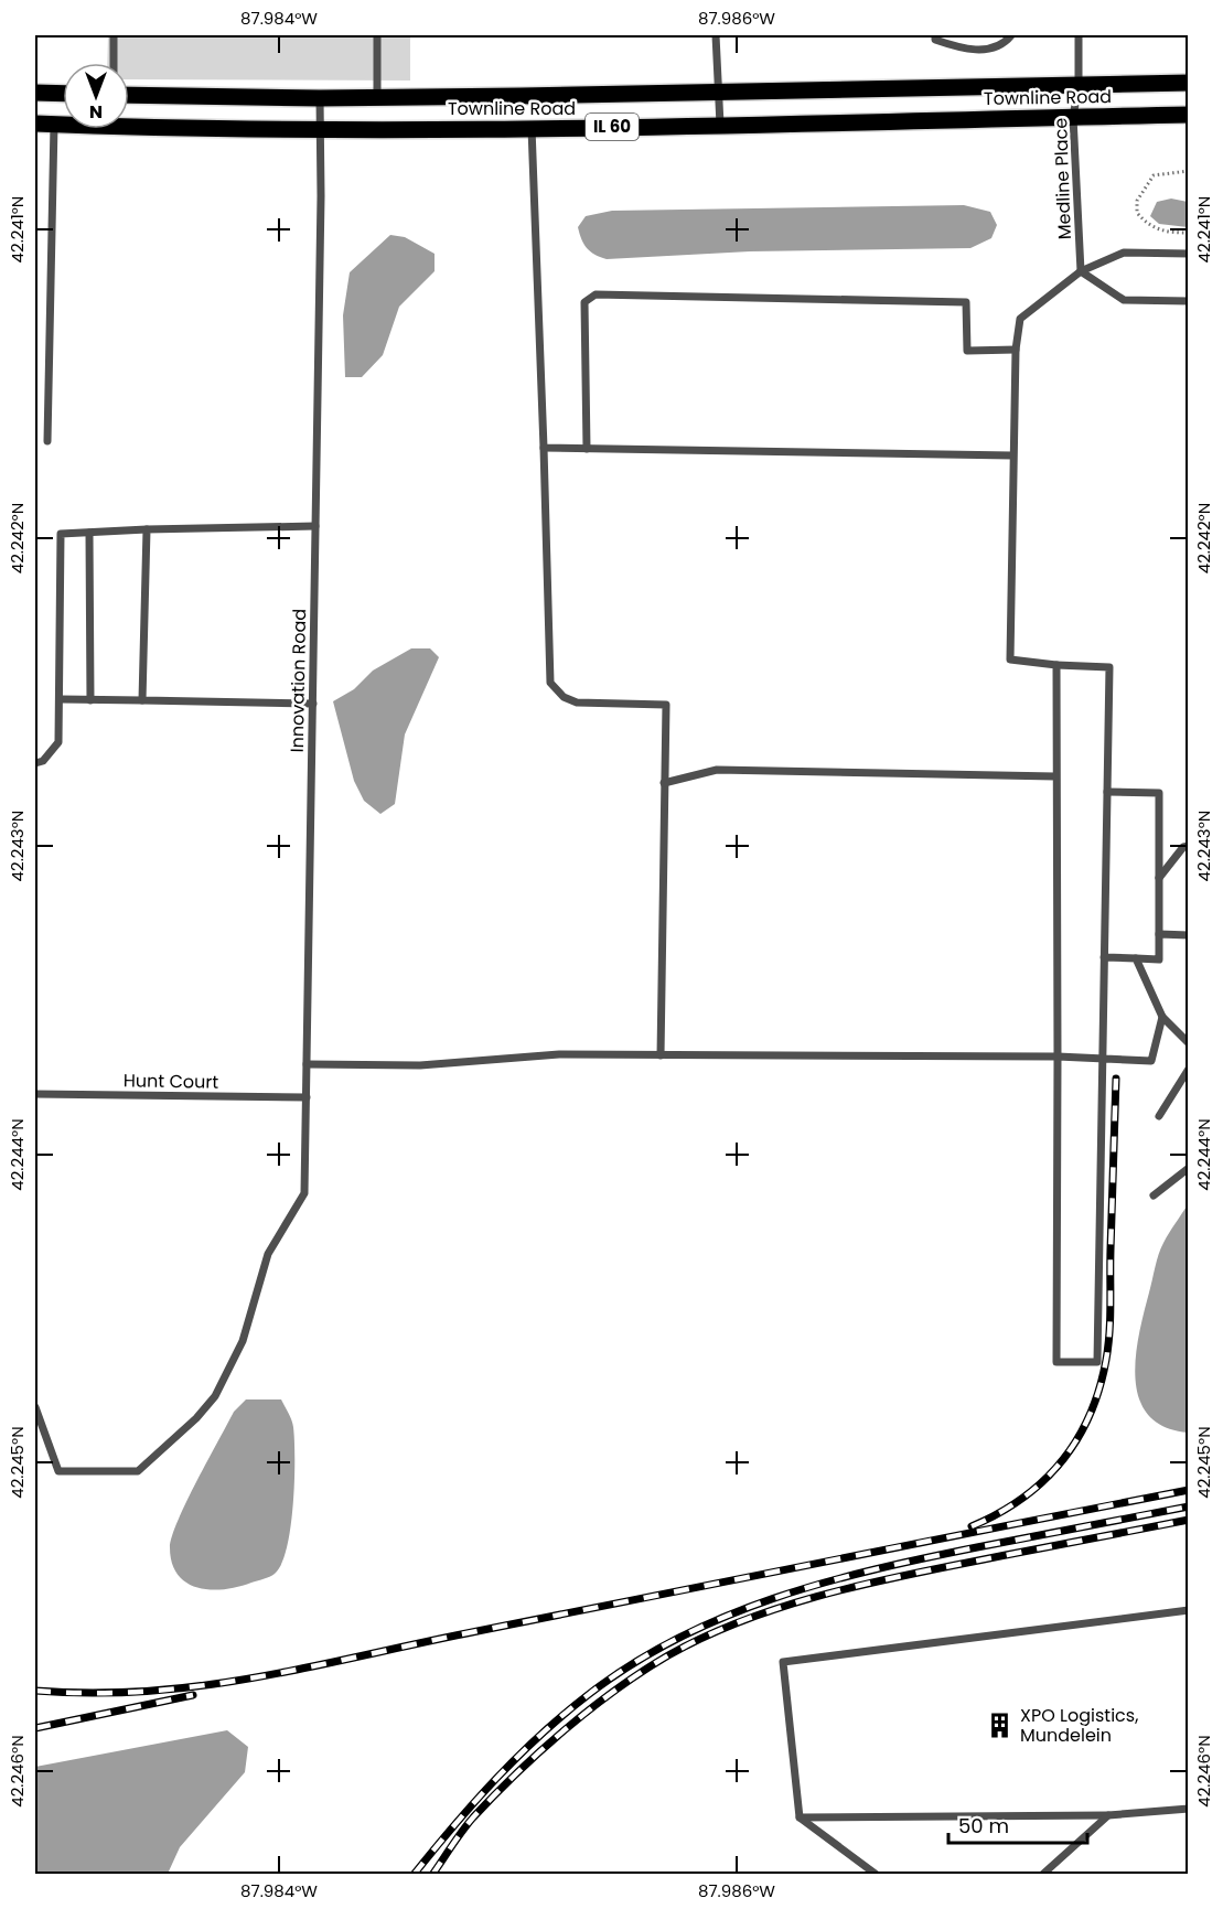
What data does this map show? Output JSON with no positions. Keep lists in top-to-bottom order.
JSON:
{
  "streets": {
    "main road": ["Townline Road", "IL 60"],
    "lane": ["Medline Place", "Innovation Road", "Hunt Court"]
  },
  "crossings": [
    ["Townline Road", "Medline Place"],
    ["Townline Road", "Innovation Road"],
    ["Innovation Road", "Hunt Court"]
  ],
  "places": {
    "building": ["XPO Logistics, Mundelein"]
  },
  "scale_bar": "50 m",
  "north": "bottom",
  "coordinates": [
    "87.984°W",
    "87.986°W",
    "42.241°N",
    "42.242°N",
    "42.243°N",
    "42.244°N",
    "42.245°N",
    "42.246°N"
  ]
}
